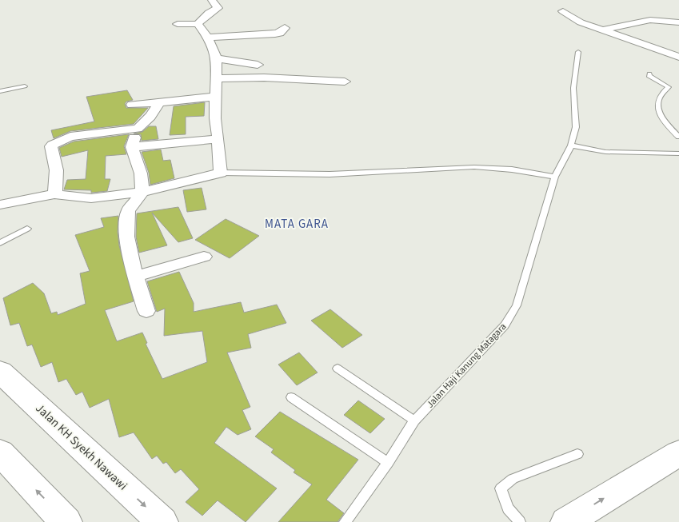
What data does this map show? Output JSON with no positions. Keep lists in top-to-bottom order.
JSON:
{
  "streets": {
    "main road": ["Jalan KH Syekh Nawawi"],
    "lane": ["Jalan Haji Kanung Matagara"]
  },
  "districts": ["MATA GARA"]
}
